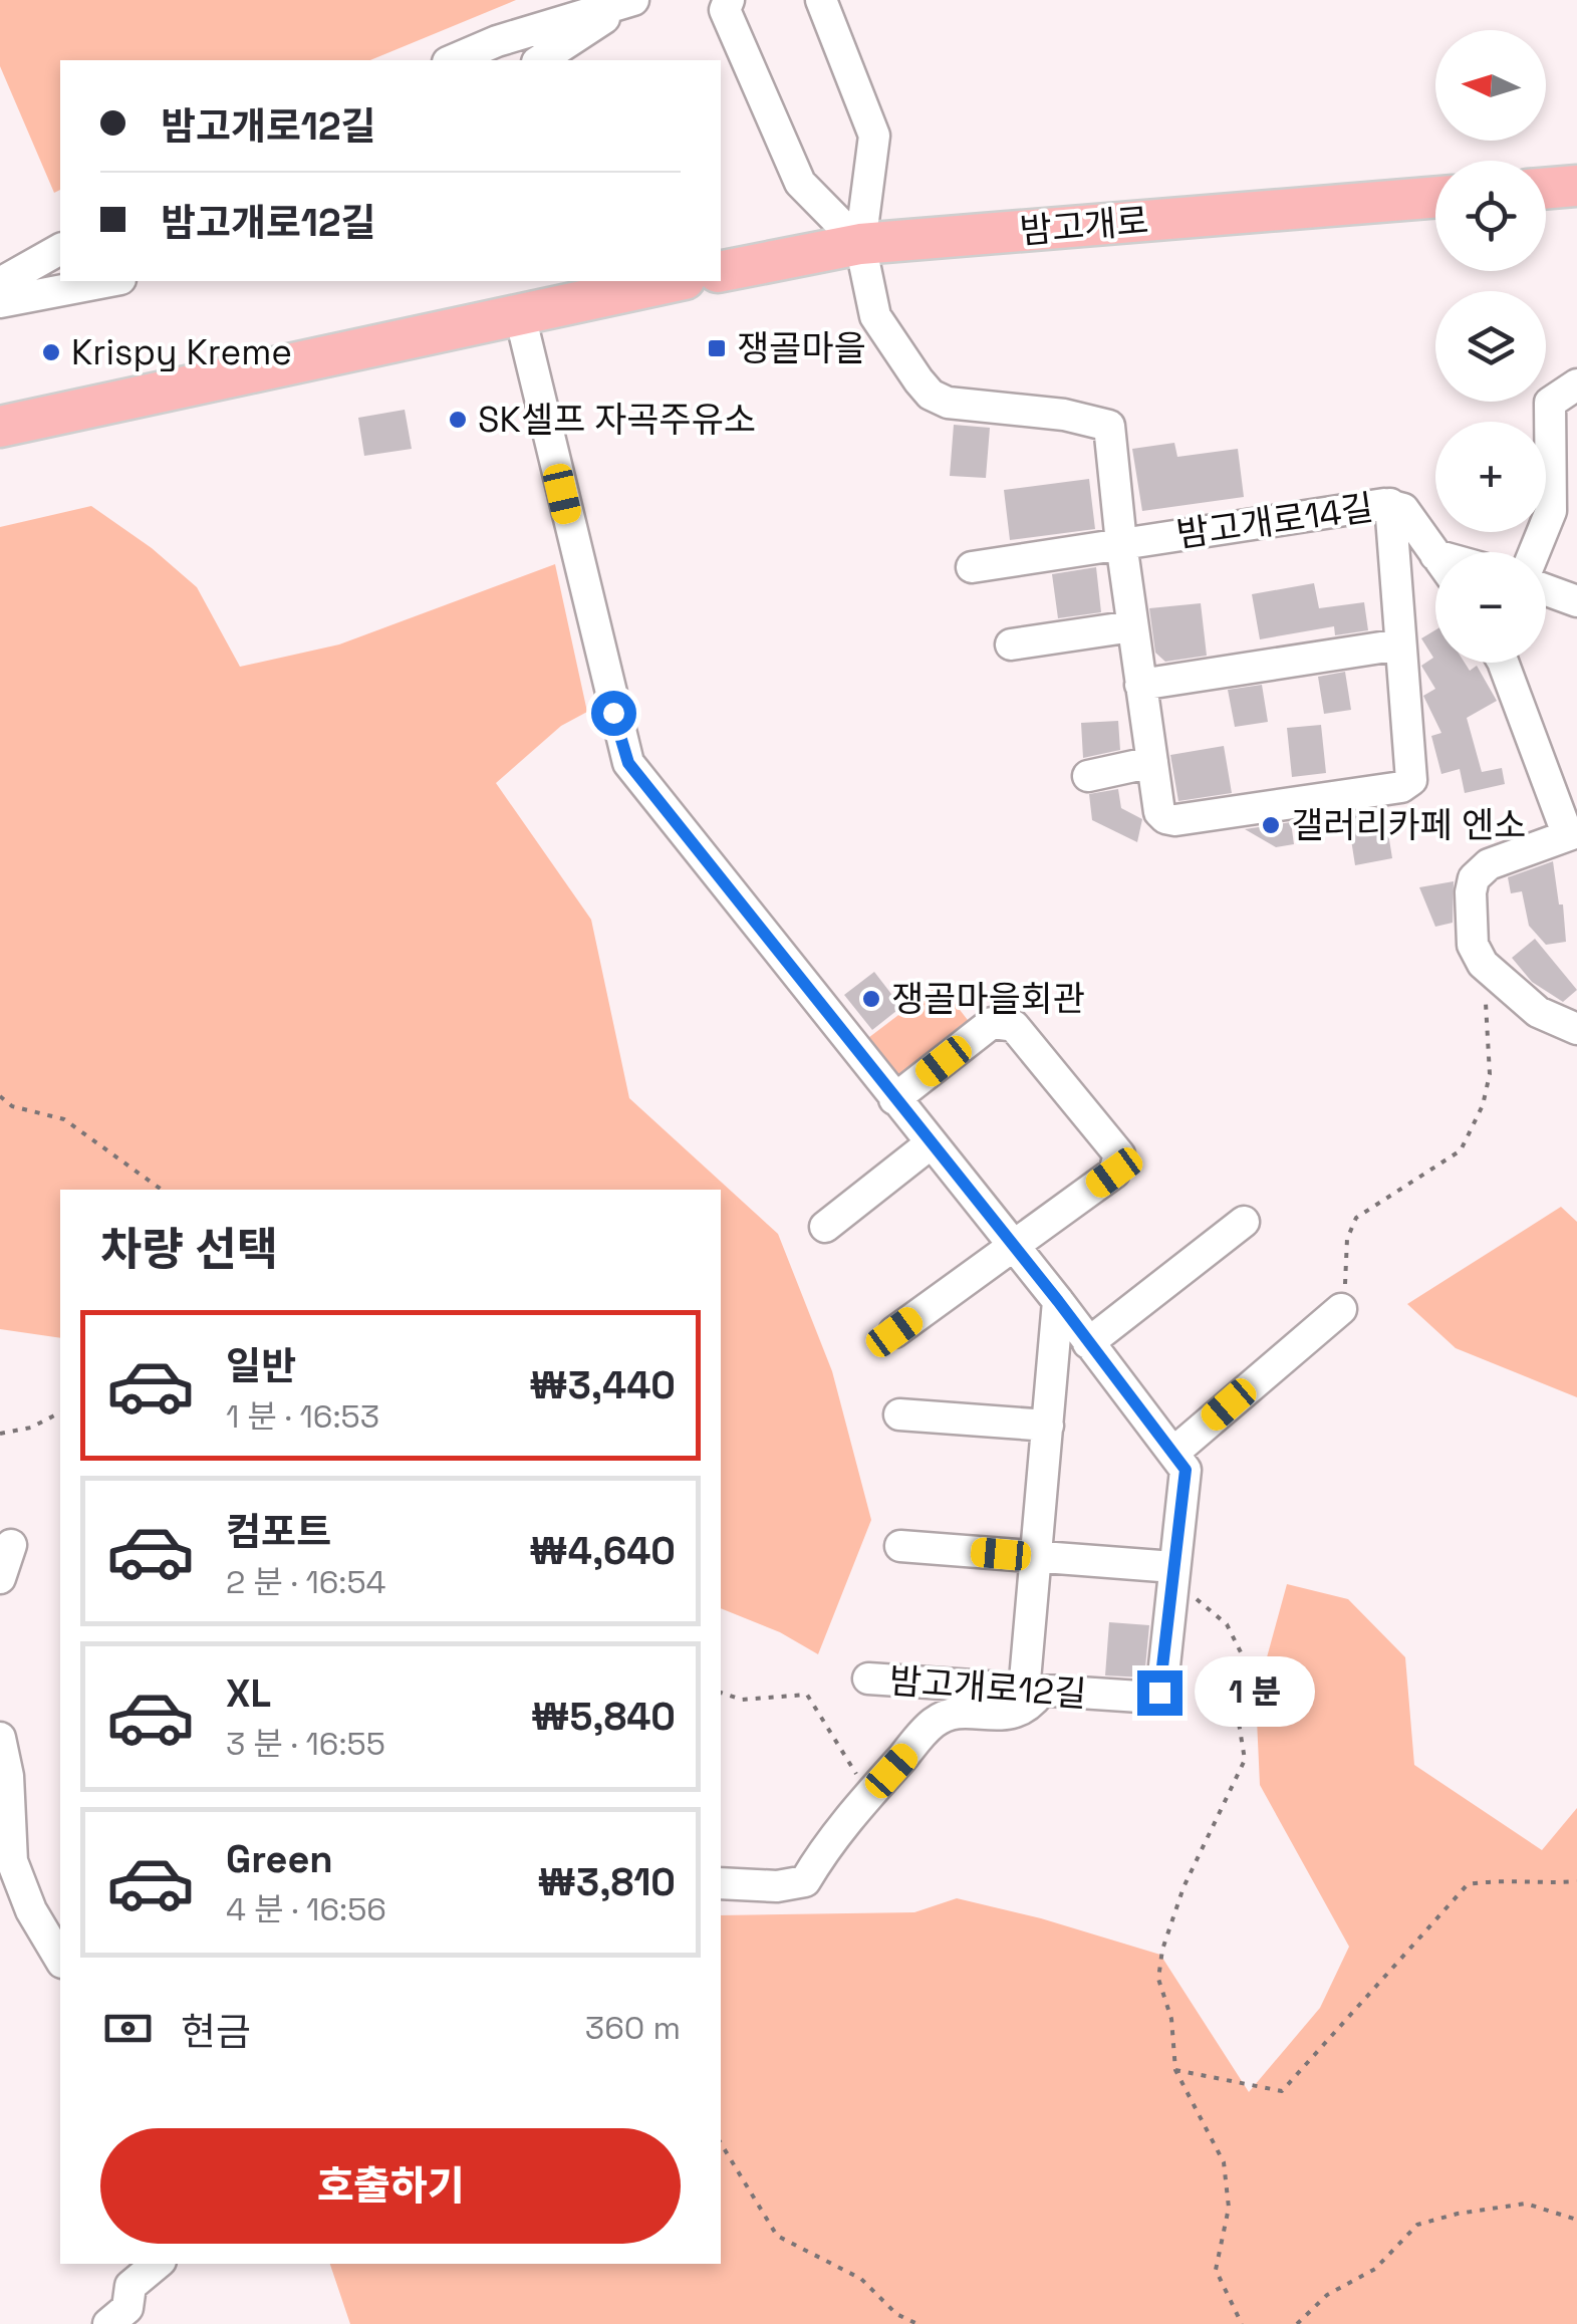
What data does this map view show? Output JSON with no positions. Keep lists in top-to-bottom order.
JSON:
{
  "streets": {
    "main road": ["밤고개로"],
    "street": ["밤고개로14길", "밤고개로12길"]
  },
  "places": {
    "transit": ["쟁골마을"],
    "other": [
      "Krispy Kreme",
      "SK셀프 자곡주유소",
      "갤러리카페 엔소",
      "쟁골마을회관"
    ]
  },
  "north": "left",
  "page": {
    "map_buttons": ["+", "−"],
    "banner": ["밤고개로12길", "밤고개로12길"],
    "heading": "차량 선택",
    "list": [
      {
        "name": "일반",
        "note": "1 분 · 16:53",
        "value": "₩3,440"
      },
      {
        "name": "컴포트",
        "note": "2 분 · 16:54",
        "value": "₩4,640"
      },
      {
        "name": "XL",
        "note": "3 분 · 16:55",
        "value": "₩5,840"
      },
      {
        "name": "Green",
        "note": "4 분 · 16:56",
        "value": "₩3,810"
      }
    ],
    "bubble": "1 분",
    "pay": ["현금", "360 m"],
    "buttons": "호출하기"
  }
}
